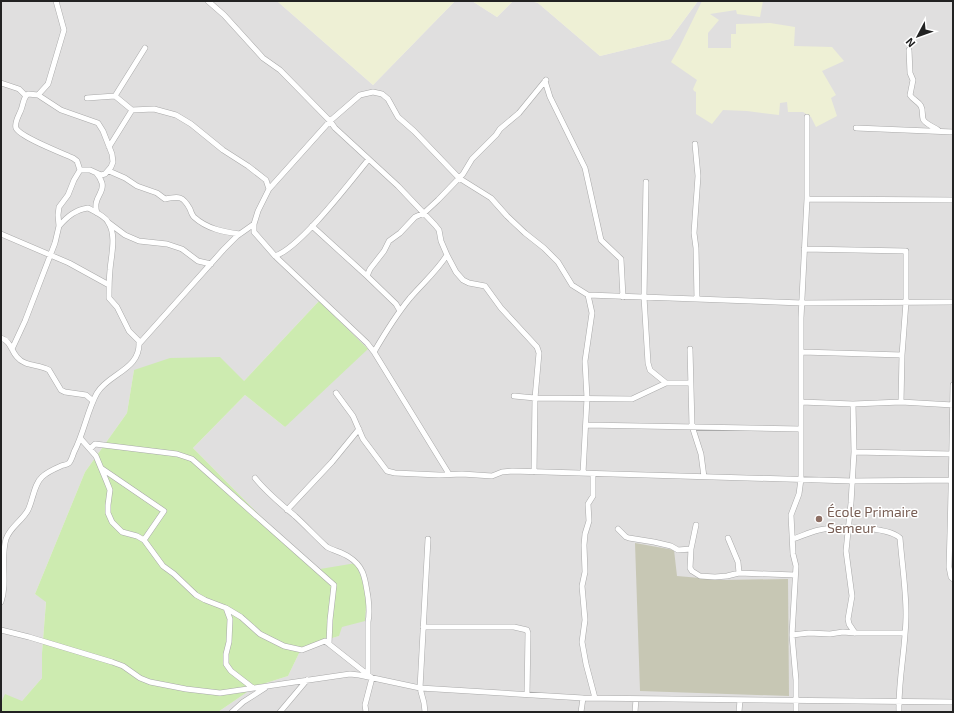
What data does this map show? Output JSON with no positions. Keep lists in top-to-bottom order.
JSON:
{
  "places": ["École Primaire Semeur"],
  "north": "bottom left"
}
